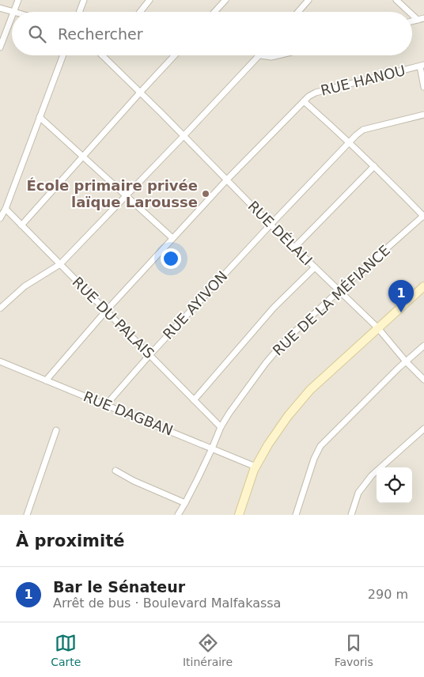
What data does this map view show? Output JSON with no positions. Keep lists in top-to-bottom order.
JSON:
{
  "streets": {
    "street": [
      "RUE HANOU",
      "RUE DÉLALI",
      "RUE DE LA MÉFIANCE",
      "RUE AYIVON",
      "RUE DU PALAIS",
      "RUE DAGBAN"
    ]
  },
  "crossings": [
    ["RUE HANOU", "RUE DÉLALI"],
    ["RUE DÉLALI", "RUE DE LA MÉFIANCE"],
    ["RUE DÉLALI", "RUE AYIVON"],
    ["RUE DE LA MÉFIANCE", "RUE DU PALAIS"],
    ["RUE DE LA MÉFIANCE", "RUE DAGBAN"],
    ["RUE AYIVON", "RUE DU PALAIS"],
    ["RUE AYIVON", "RUE DAGBAN"]
  ],
  "places": ["École primaire privée laïque Larousse"],
  "page": {
    "search": "Rechercher",
    "pins": "1",
    "heading": "À proximité",
    "list": [
      {
        "mark": "1",
        "name": "Bar le Sénateur",
        "note": "Arrêt de bus · Boulevard Malfakassa",
        "value": "290 m"
      }
    ],
    "nav": ["Carte", "Itinéraire", "Favoris"]
  }
}
